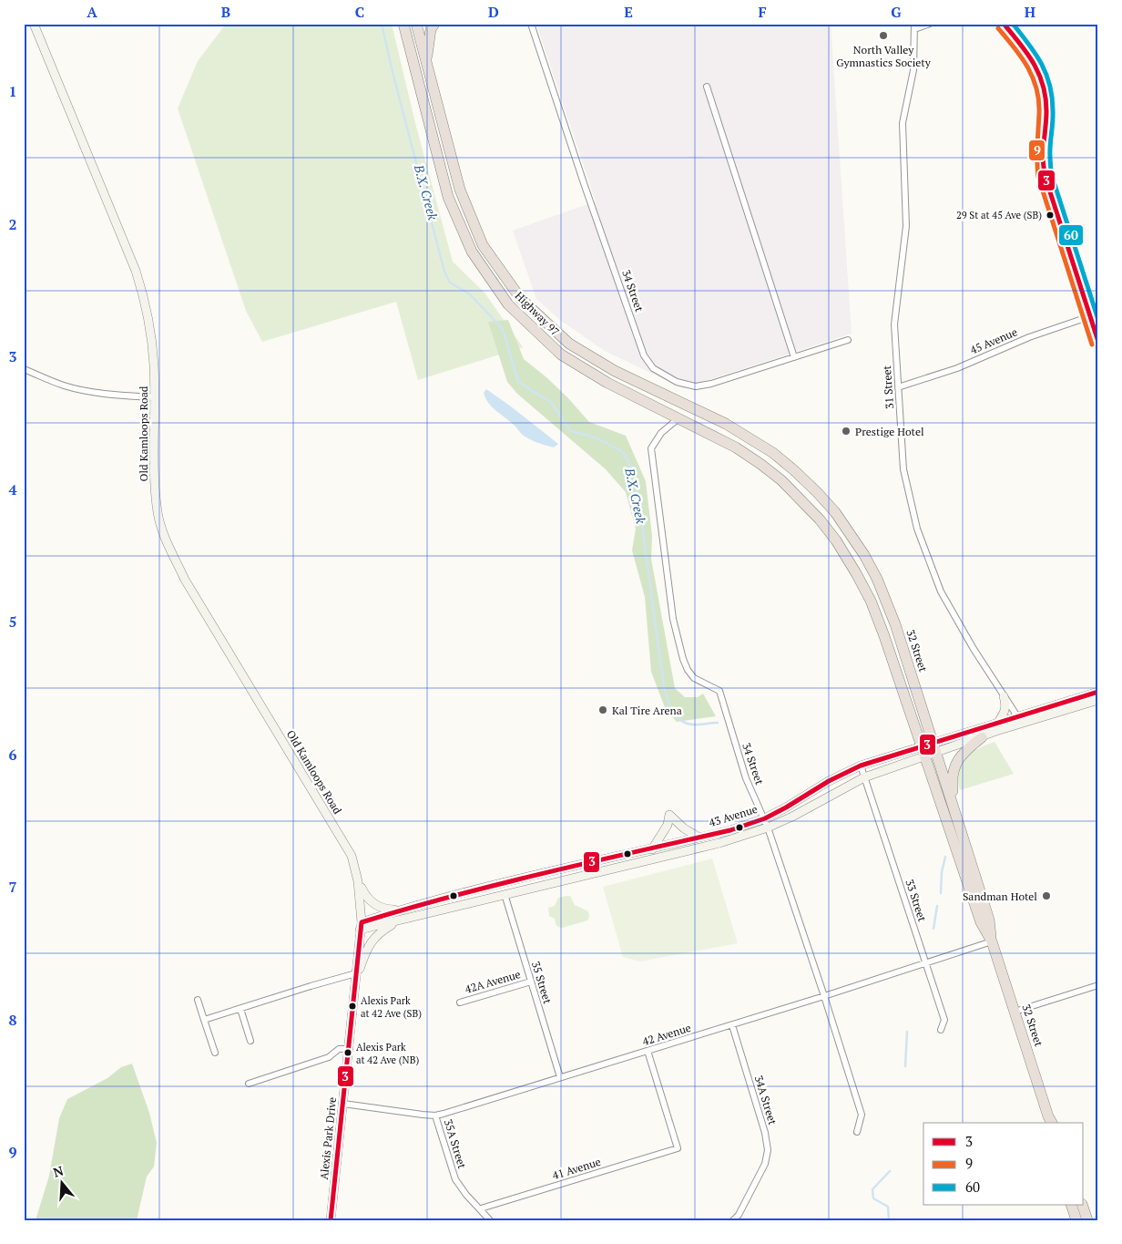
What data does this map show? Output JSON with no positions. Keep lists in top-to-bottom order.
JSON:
{
  "streets": {
    "highway": ["Highway 97", "32 Street"],
    "street": [
      "34 Street",
      "45 Avenue",
      "31 Street",
      "Old Kamloops Road",
      "43 Avenue",
      "33 Street",
      "42A Avenue",
      "35 Street",
      "42 Avenue",
      "34A Street",
      "Alexis Park Drive",
      "35A Street",
      "41 Avenue"
    ]
  },
  "crossings": [
    ["34 Street", "Highway 97"],
    ["34 Street", "43 Avenue"],
    ["34 Street", "42 Avenue"],
    ["Highway 97", "32 Street"],
    ["45 Avenue", "31 Street"],
    ["31 Street", "43 Avenue"],
    ["Old Kamloops Road", "43 Avenue"],
    ["Old Kamloops Road", "Alexis Park Drive"],
    ["32 Street", "43 Avenue"],
    ["32 Street", "42 Avenue"],
    ["43 Avenue", "33 Street"],
    ["43 Avenue", "35 Street"],
    ["43 Avenue", "Alexis Park Drive"],
    ["33 Street", "42 Avenue"],
    ["42A Avenue", "35 Street"],
    ["35 Street", "42 Avenue"],
    ["42 Avenue", "34A Street"],
    ["42 Avenue", "Alexis Park Drive"],
    ["42 Avenue", "35A Street"],
    ["42 Avenue", "41 Avenue"],
    ["35A Street", "41 Avenue"]
  ],
  "water": ["B.X. Creek"],
  "places": [
    "North Valley Gymnastics Society",
    "29 St at 45 Ave (SB)",
    "Prestige Hotel",
    "Kal Tire Arena",
    "Sandman Hotel",
    "Alexis Park at 42 Ave (SB)",
    "Alexis Park at 42 Ave (NB)"
  ],
  "lines": ["transit line 3", "transit line 60", "transit line 9"],
  "legend": ["3", "9", "60"],
  "north": "top",
  "grid": {
    "columns": [
      "A",
      "B",
      "C",
      "D",
      "E",
      "F",
      "G",
      "H"
    ],
    "rows": [
      "1",
      "2",
      "3",
      "4",
      "5",
      "6",
      "7",
      "8",
      "9"
    ]
  }
}
